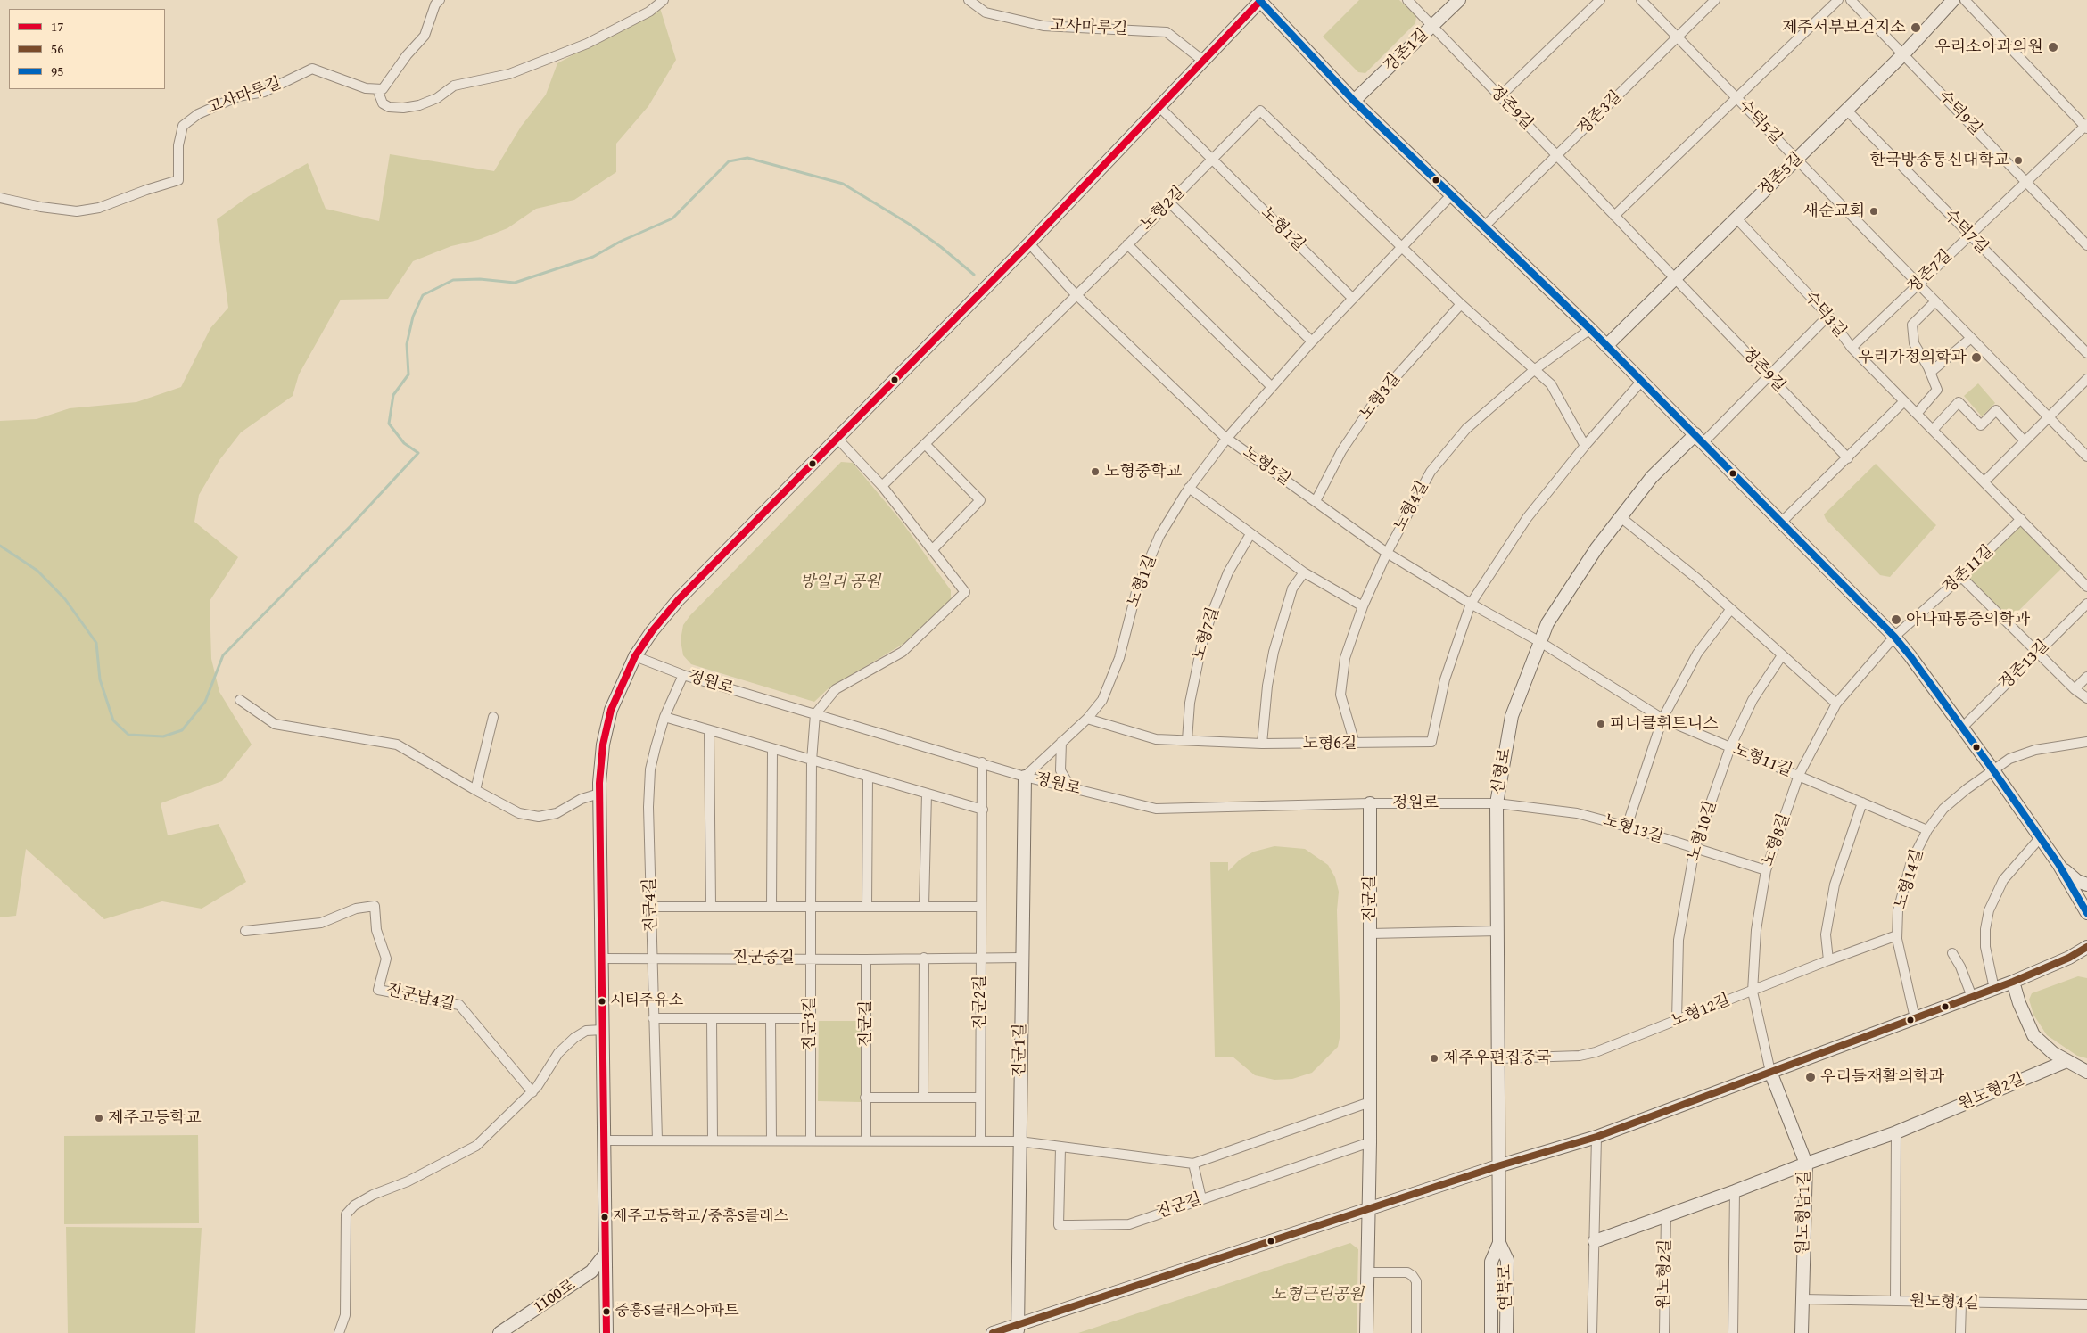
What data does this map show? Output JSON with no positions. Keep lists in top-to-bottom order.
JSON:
{
  "streets": {
    "main road": [
      "정존1길",
      "정존5길",
      "신형로",
      "진군길",
      "진군1길",
      "원노형2길",
      "원노형남1길",
      "연북로",
      "1100로"
    ],
    "street": [
      "고사마루길",
      "정존9길",
      "정존3길",
      "수덕9길",
      "수덕5길",
      "노형2길",
      "노형1길",
      "수덕7길",
      "정존7길",
      "수덕3길",
      "노형3길",
      "노형5길",
      "노형4길",
      "정존11길",
      "노형7길",
      "정존13길",
      "정원로",
      "노형6길",
      "노형11길",
      "노형13길",
      "노형10길",
      "노형8길",
      "노형14길",
      "진군4길",
      "진군중길",
      "진군남4길",
      "진군2길",
      "노형12길",
      "진군3길",
      "원노형4길"
    ]
  },
  "crossings": [
    ["정존1길", "정존9길"],
    ["정존9길", "정존3길"],
    ["정존9길", "정존5길"],
    ["정존3길", "수덕5길"],
    ["수덕9길", "정존5길"],
    ["수덕9길", "정존7길"],
    ["수덕5길", "정존5길"],
    ["수덕5길", "정존7길"],
    ["정존5길", "수덕7길"],
    ["정존5길", "수덕3길"],
    ["노형2길", "노형1길"],
    ["노형2길", "노형5길"],
    ["노형1길", "노형5길"],
    ["노형1길", "정원로"],
    ["노형1길", "노형6길"],
    ["노형1길", "진군1길"],
    ["수덕7길", "정존7길"],
    ["정존7길", "수덕3길"],
    ["수덕3길", "정존11길"],
    ["노형3길", "노형5길"],
    ["노형5길", "노형4길"],
    ["노형5길", "노형6길"],
    ["노형5길", "노형11길"],
    ["노형5길", "신형로"],
    ["노형4길", "노형6길"],
    ["정존11길", "노형8길"],
    ["노형7길", "노형6길"],
    ["정원로", "신형로"],
    ["정원로", "노형13길"],
    ["정원로", "진군길"],
    ["정원로", "진군4길"],
    ["정원로", "진군2길"],
    ["정원로", "진군3길"],
    ["정원로", "진군1길"],
    ["노형11길", "신형로"],
    ["노형11길", "노형10길"],
    ["노형11길", "노형8길"],
    ["노형11길", "노형14길"],
    ["신형로", "노형13길"],
    ["신형로", "노형12길"],
    ["신형로", "연북로"],
    ["노형13길", "노형10길"],
    ["노형13길", "노형8길"],
    ["노형10길", "노형12길"],
    ["노형8길", "노형12길"],
    ["노형8길", "원노형남1길"],
    ["노형14길", "노형12길"],
    ["진군길", "진군중길"],
    ["진군4길", "진군중길"],
    ["진군중길", "진군2길"],
    ["진군중길", "진군3길"],
    ["진군중길", "진군1길"],
    ["원노형2길", "원노형남1길"],
    ["원노형남1길", "원노형4길"]
  ],
  "parks": ["방일리 공원", "노형근린공원"],
  "places": [
    "제주서부보건지소",
    "우리소아과의원",
    "한국방송통신대학교",
    "새순교회",
    "우리가정의학과",
    "노형중학교",
    "아나파통증의학과",
    "피너클휘트니스",
    "시티주유소",
    "제주우편집중국",
    "우리들재활의학과",
    "제주고등학교",
    "제주고등학교/중흥S클래스",
    "중흥S클래스아파트"
  ],
  "lines": ["transit line 17", "transit line 95", "transit line 56"],
  "legend": ["17", "56", "95"]
}
